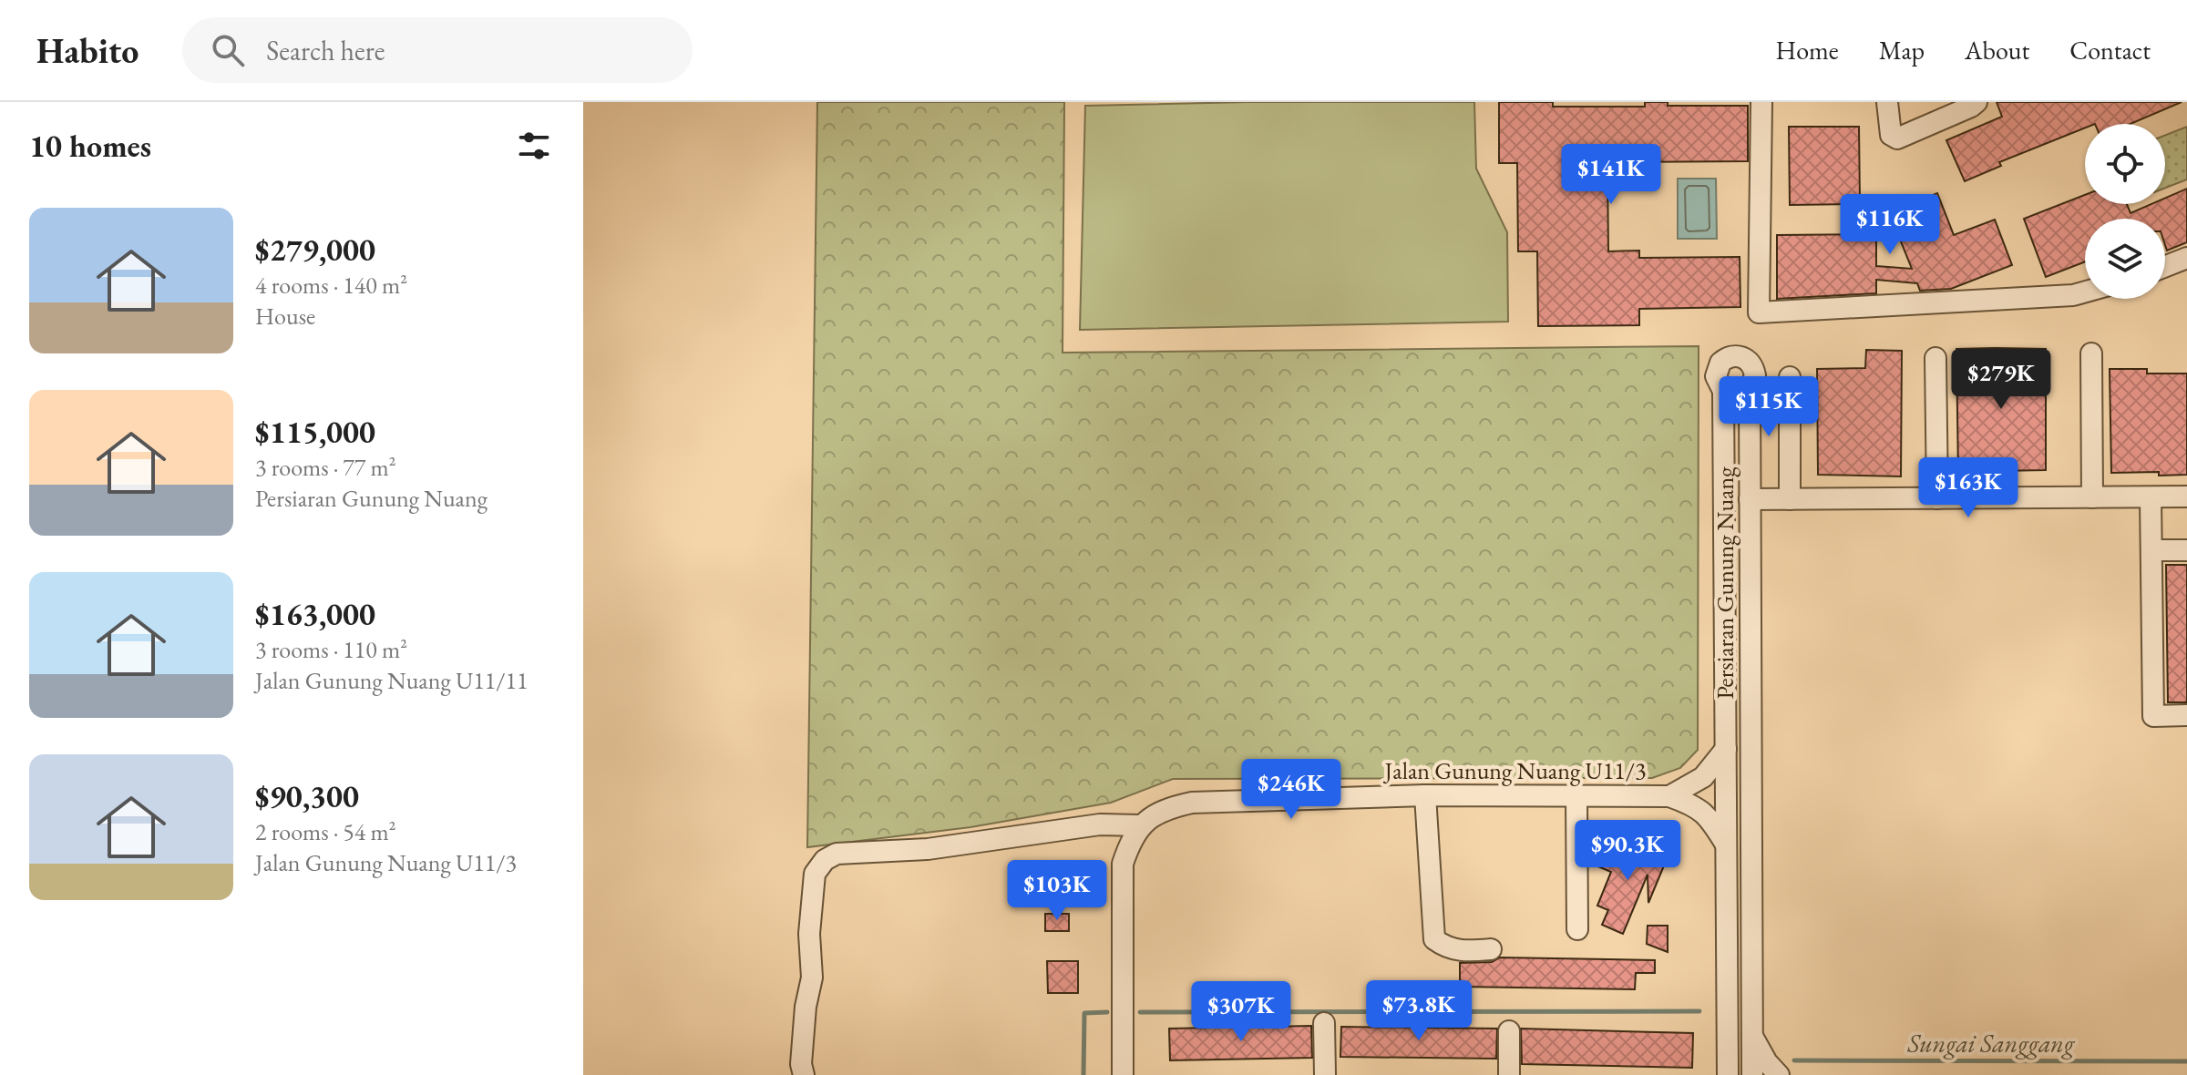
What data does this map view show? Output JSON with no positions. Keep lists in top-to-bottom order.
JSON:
{
  "streets": {
    "street": ["Persiaran Gunung Nuang", "Jalan Gunung Nuang U11/3"]
  },
  "crossings": [
    ["Persiaran Gunung Nuang", "Jalan Gunung Nuang U11/3"]
  ],
  "water": ["Sungai Sanggang"],
  "page": {
    "header": "Habito",
    "search": "Search here",
    "nav": [
      "Home",
      "Map",
      "About",
      "Contact"
    ],
    "heading": "10 homes",
    "price": [
      "$141K",
      "$116K",
      "$279K",
      "$115K",
      "$163K",
      "$246K",
      "$90.3K",
      "$103K",
      "$73.8K",
      "$307K"
    ],
    "list": [
      {
        "name": "$279,000",
        "note": "4 rooms · 140 m² · House"
      },
      {
        "name": "$115,000",
        "note": "3 rooms · 77 m² · Persiaran Gunung Nuang"
      },
      {
        "name": "$163,000",
        "note": "3 rooms · 110 m² · Jalan Gunung Nuang U11/11"
      },
      {
        "name": "$90,300",
        "note": "2 rooms · 54 m² · Jalan Gunung Nuang U11/3"
      }
    ]
  }
}
